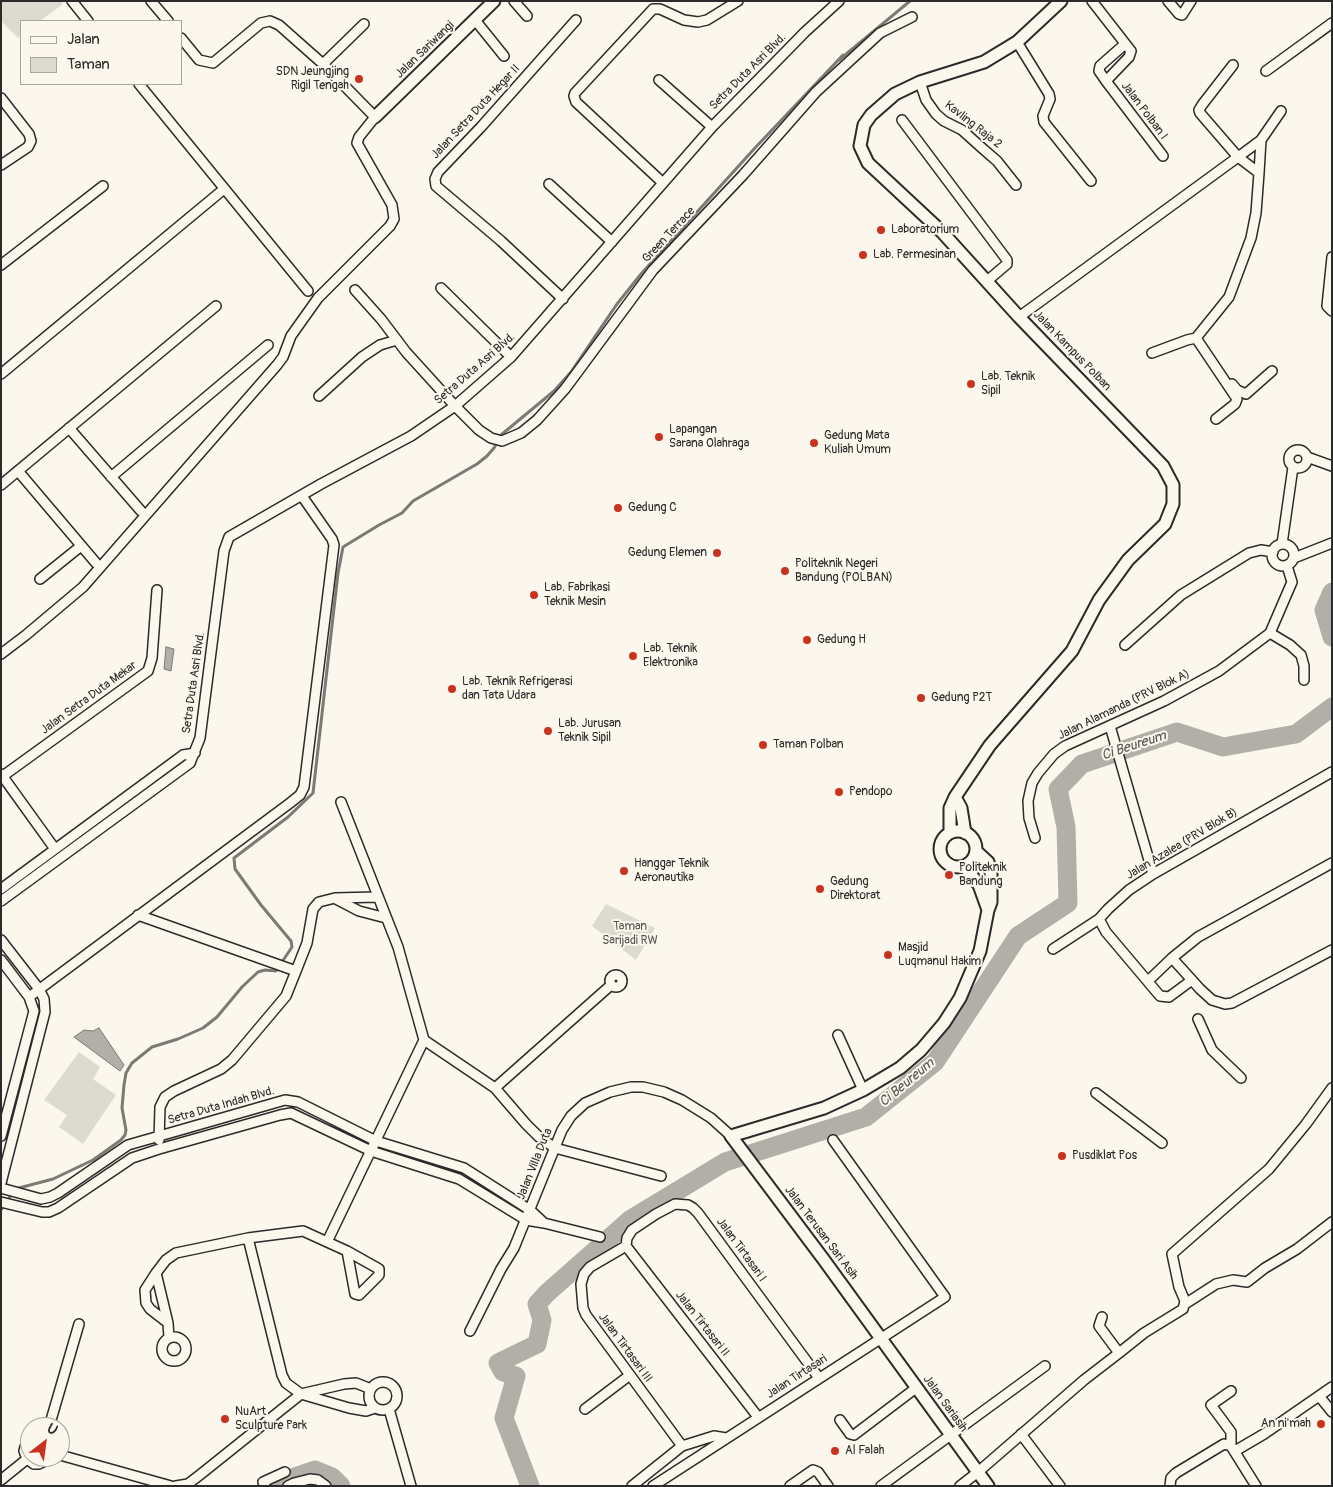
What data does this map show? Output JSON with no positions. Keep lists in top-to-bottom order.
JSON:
{
  "streets": {
    "street": [
      "Jalan Sariwangi",
      "Setra Duta Asri Blvd.",
      "Jalan Polban I",
      "Jalan Setra Duta Hegar II",
      "Kavling Raja 2",
      "Green Terrace",
      "Jalan Kampus Polban",
      "Jalan Setra Duta Mekar",
      "Jalan Alamanda (PRV Blok A)",
      "Jalan Azalea (PRV Blok B)",
      "Setra Duta Indah Blvd.",
      "Jalan Villa Duta",
      "Jalan Terusan Sari Asih",
      "Jalan Tirtasari I",
      "Jalan Tirtasari II",
      "Jalan Tirtasari III",
      "Jalan Tirtasari",
      "Jalan Sariasih"
    ]
  },
  "crossings": [
    ["Setra Duta Asri Blvd.", "Jalan Setra Duta Hegar II"],
    ["Setra Duta Asri Blvd.", "Green Terrace"],
    ["Kavling Raja 2", "Jalan Kampus Polban"],
    ["Setra Duta Indah Blvd.", "Jalan Villa Duta"],
    ["Jalan Villa Duta", "Jalan Terusan Sari Asih"],
    ["Jalan Terusan Sari Asih", "Jalan Tirtasari"],
    ["Jalan Terusan Sari Asih", "Jalan Sariasih"],
    ["Jalan Tirtasari I", "Jalan Tirtasari II"],
    ["Jalan Tirtasari I", "Jalan Tirtasari III"],
    ["Jalan Tirtasari I", "Jalan Tirtasari"],
    ["Jalan Tirtasari II", "Jalan Tirtasari III"],
    ["Jalan Tirtasari II", "Jalan Tirtasari"],
    ["Jalan Tirtasari", "Jalan Sariasih"]
  ],
  "water": ["Ci Beureum"],
  "parks": ["Taman Sarijadi RW"],
  "places": [
    "SDN Jeungjing Rigil Tengah",
    "Laboratorium",
    "Lab. Permesinan",
    "Lab. Teknik Sipil",
    "Lapangan Sarana Olahraga",
    "Gedung Mata Kuliah Umum",
    "Gedung C",
    "Gedung Elemen",
    "Politeknik Negeri Bandung (POLBAN)",
    "Lab. Fabrikasi Teknik Mesin",
    "Gedung H",
    "Lab. Teknik Elektronika",
    "Lab. Teknik Refrigerasi dan Tata Udara",
    "Gedung P2T",
    "Lab. Jurusan Teknik Sipil",
    "Taman Polban",
    "Pendopo",
    "Hanggar Teknik Aeronautika",
    "Politeknik Bandung",
    "Gedung Direktorat",
    "Masjid Luqmanul Hakim",
    "Pusdiklat Pos",
    "NuArt Sculpture Park",
    "An ni'mah",
    "Al Falah"
  ],
  "legend": ["Jalan", "Taman"],
  "north": "top right"
}
